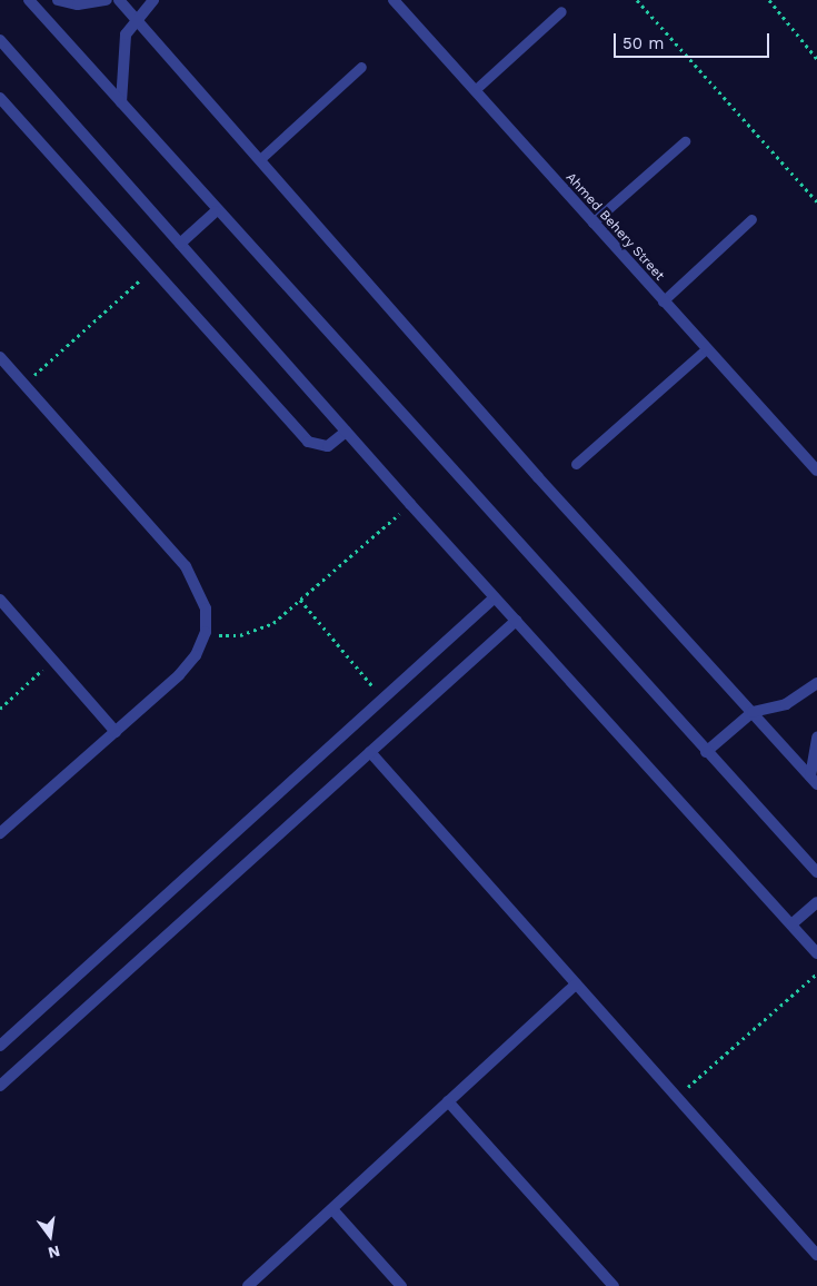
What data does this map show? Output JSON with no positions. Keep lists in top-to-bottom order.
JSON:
{
  "streets": {
    "street": ["Ahmed Behery Street"]
  },
  "scale_bar": "50 m",
  "north": "bottom"
}
